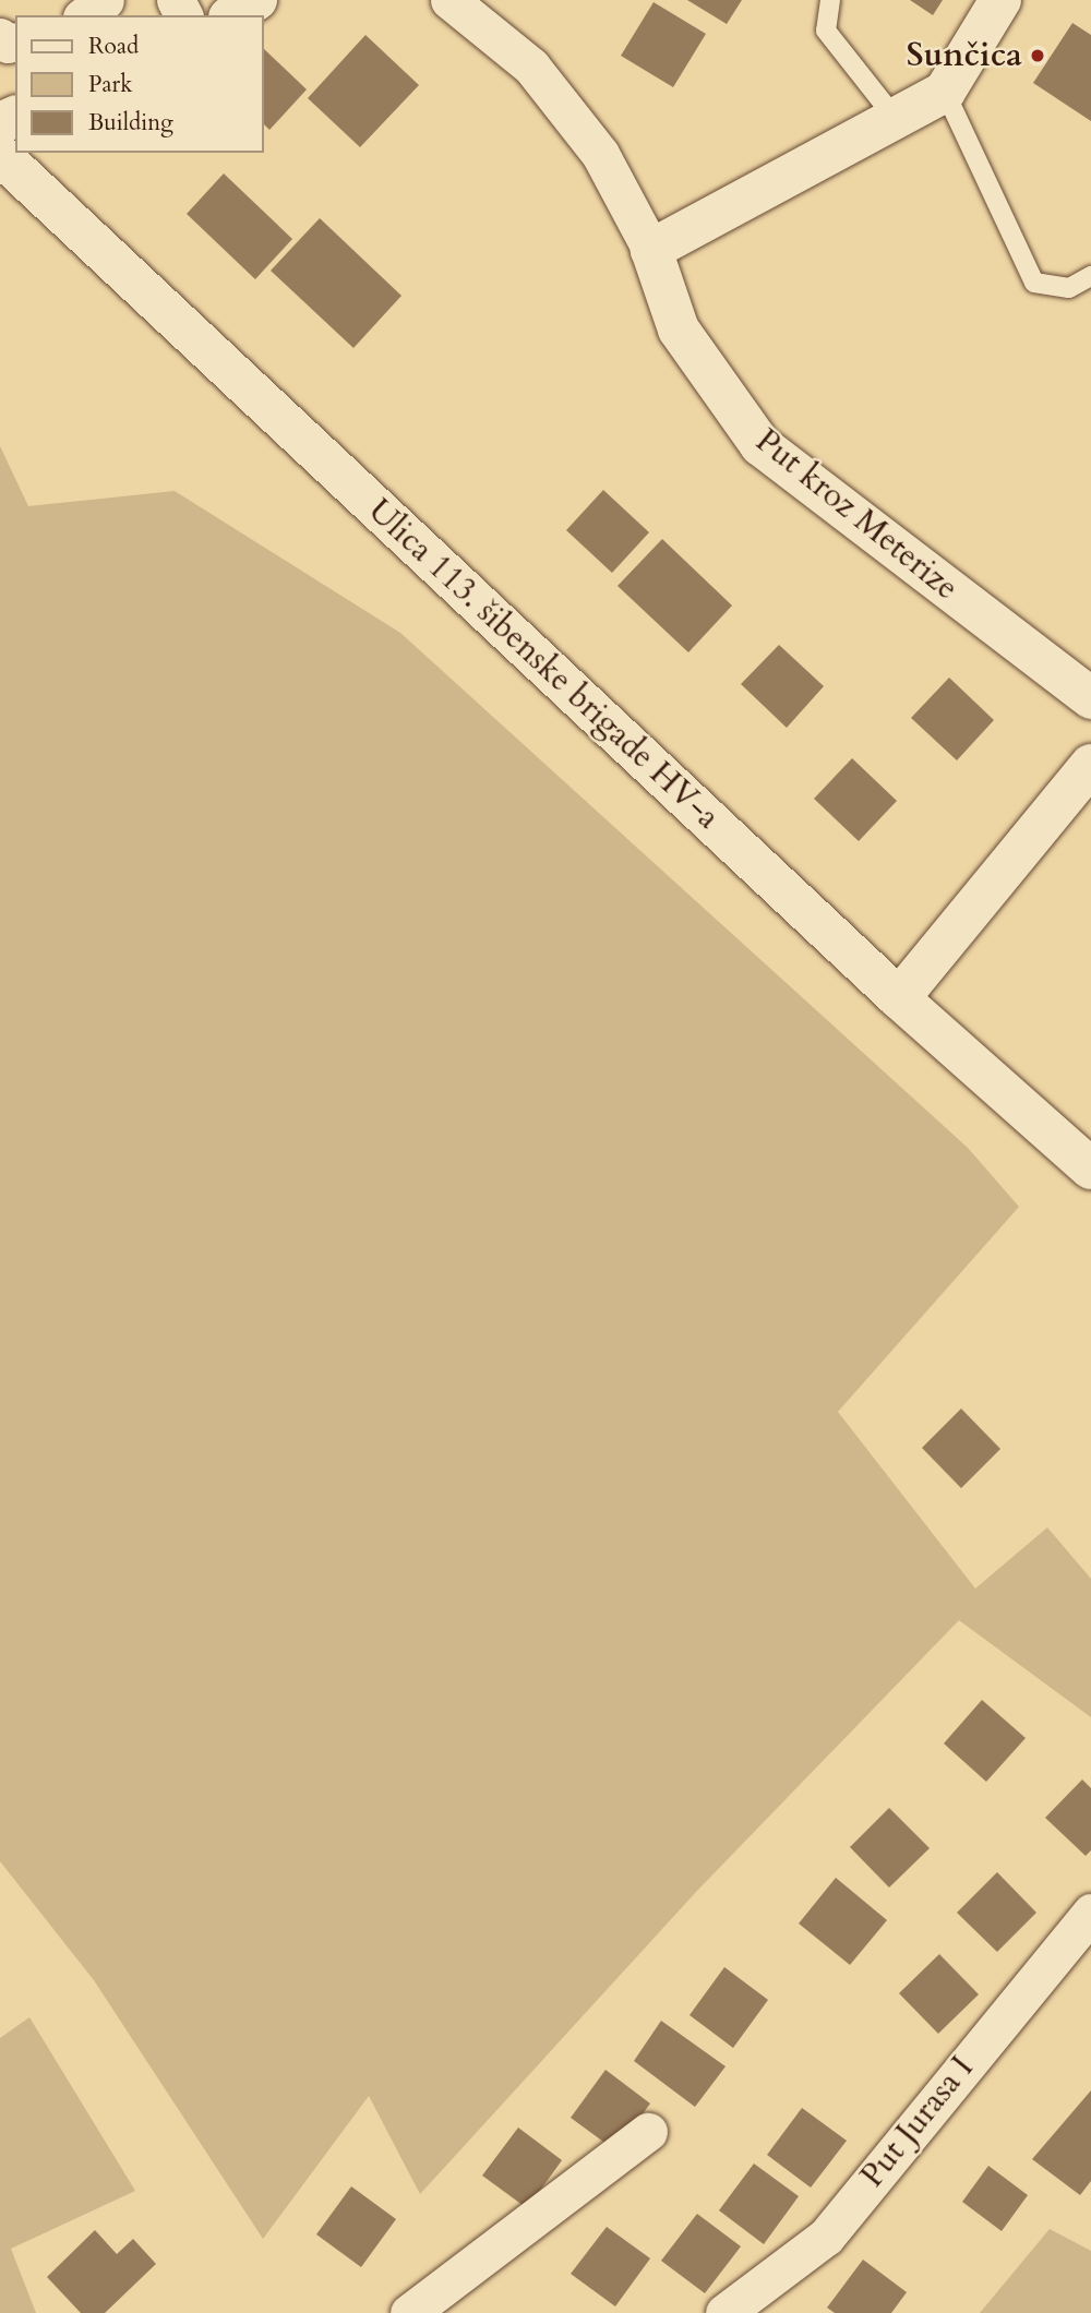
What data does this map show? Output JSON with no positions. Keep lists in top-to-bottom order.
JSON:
{
  "streets": {
    "main road": ["Put kroz Meterize", "Ulica 113. šibenske brigade HV-a"],
    "street": ["Put Jurasa I"]
  },
  "places": ["Sunčica"],
  "legend": ["Road", "Park", "Building"]
}
